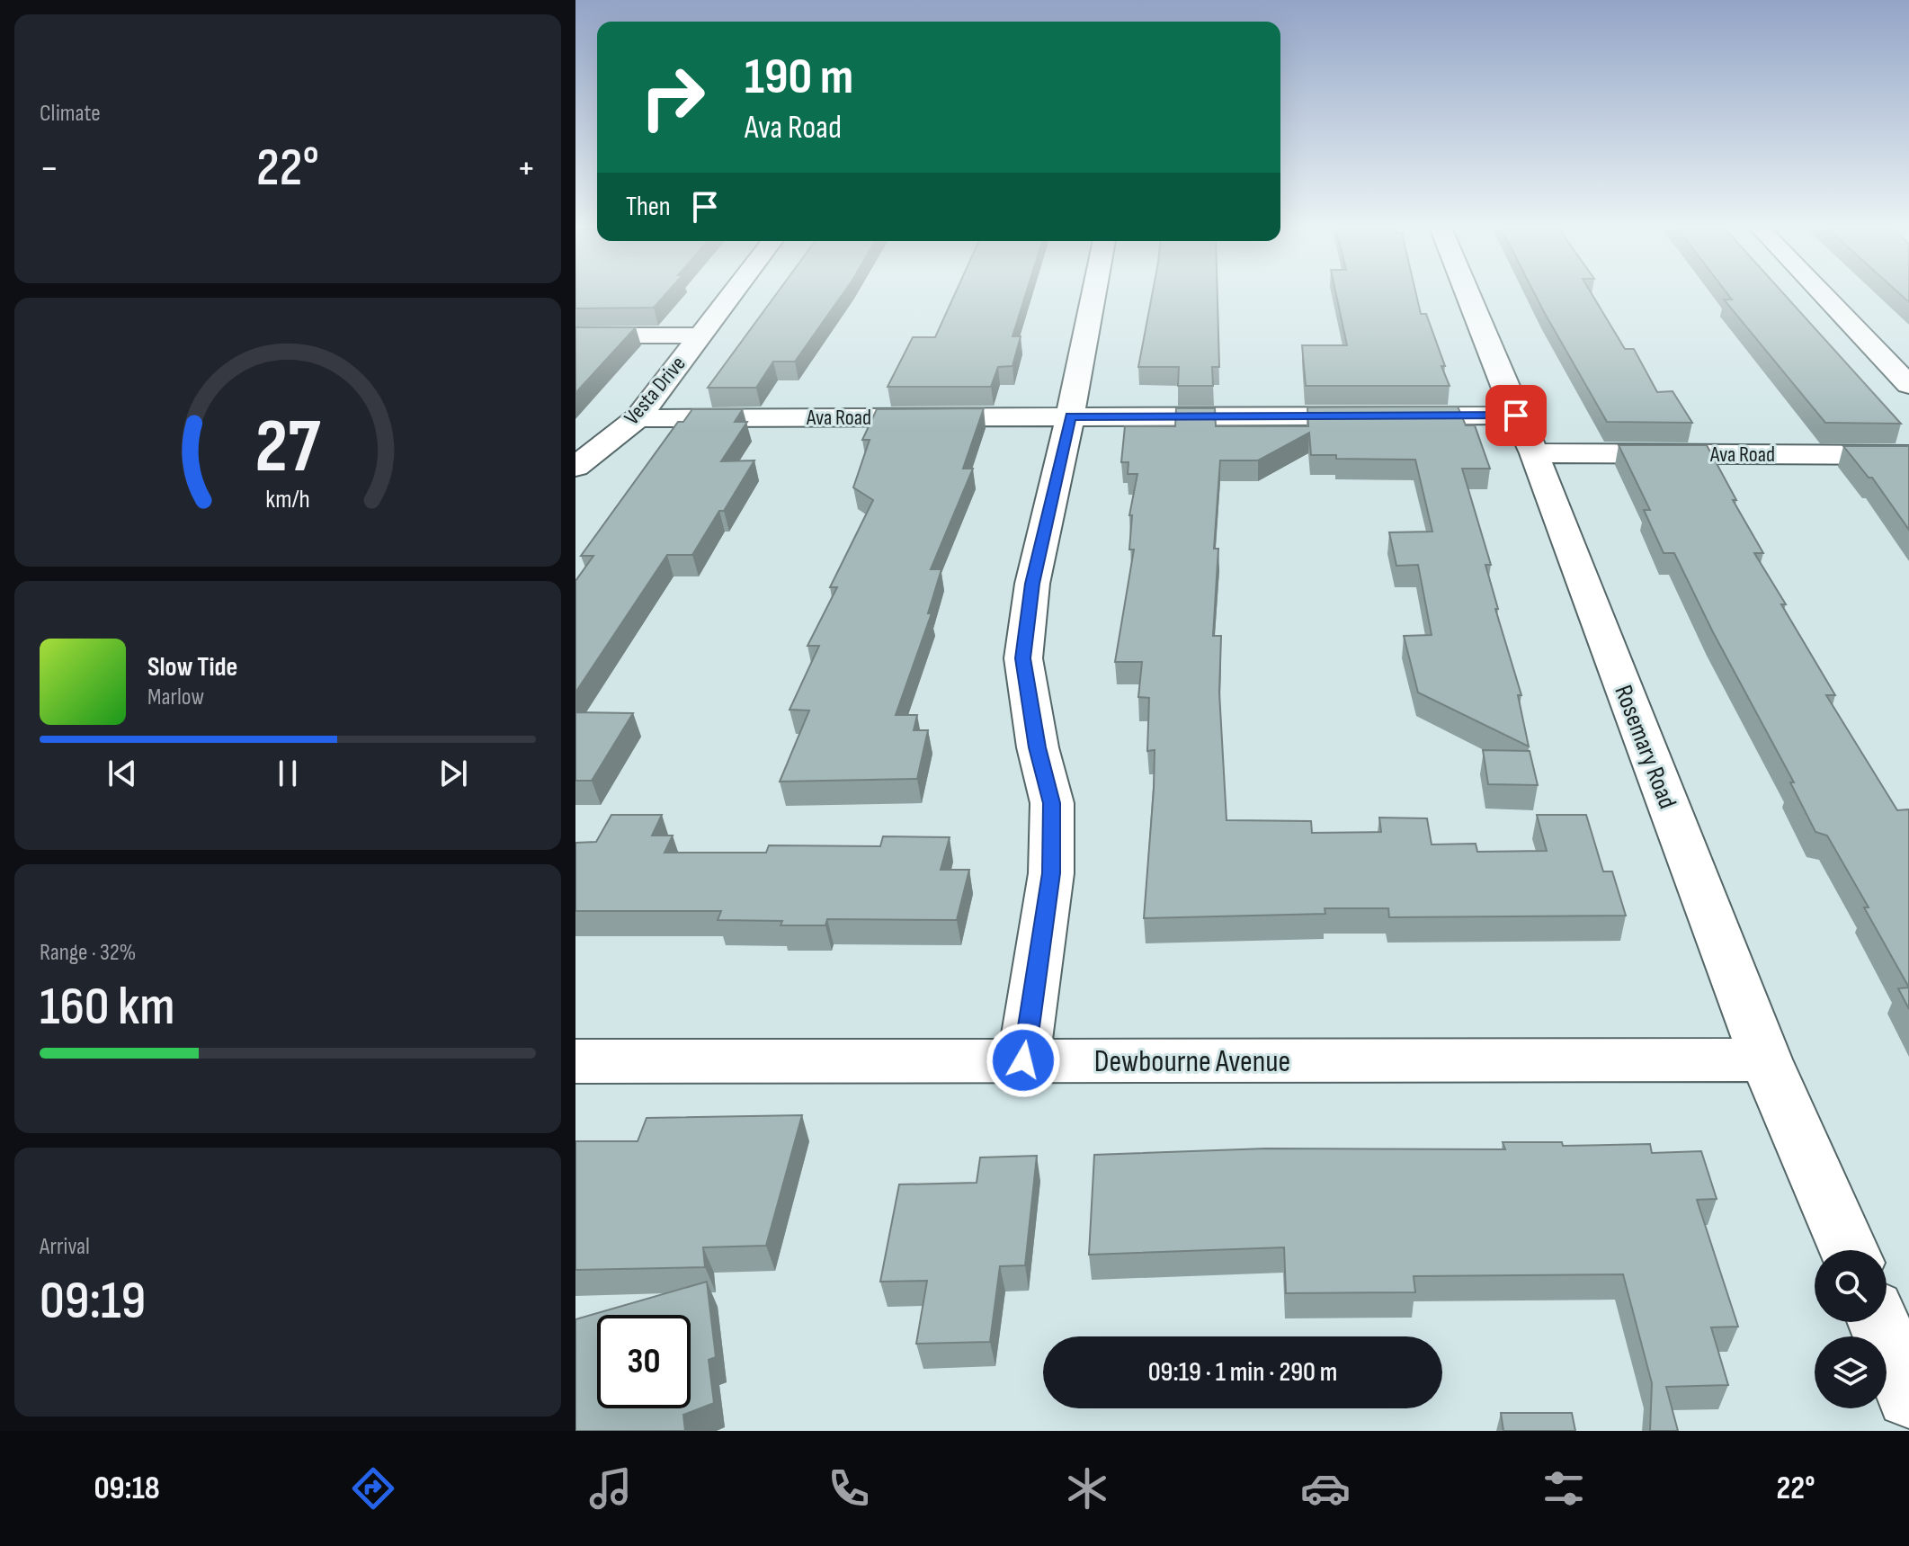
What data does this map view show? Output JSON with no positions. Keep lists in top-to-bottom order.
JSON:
{
  "streets": {
    "street": [
      "Vesta Drive",
      "Ava Road",
      "Rosemary Road",
      "Dewbourne Avenue"
    ]
  },
  "crossings": [
    ["Vesta Drive", "Ava Road"],
    ["Ava Road", "Rosemary Road"],
    ["Rosemary Road", "Dewbourne Avenue"]
  ],
  "page": {
    "tile": [
      "Climate",
      ["Range · 32%", "160 km"],
      ["Arrival", "09:19"]
    ],
    "turn": ["190 m", "Ava Road"],
    "heat": ["−", "22°", "+"],
    "then": "Then",
    "song": ["Slow Tide", "Marlow"],
    "limit": "30",
    "trip": "09:19 · 1 min · 290 m",
    "tabs": ["09:18", "22°"],
    "gauge": ["27", "km/h"]
  }
}
